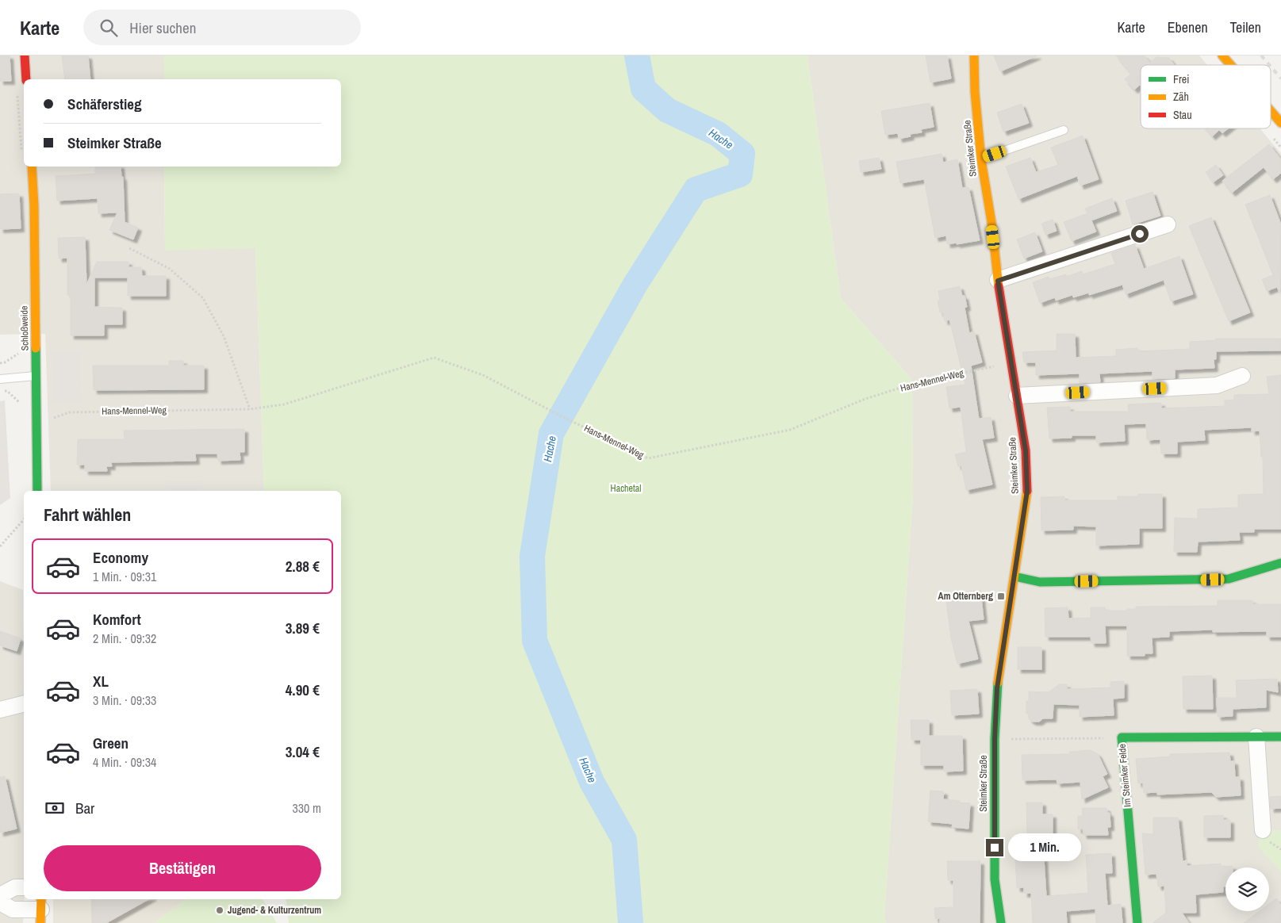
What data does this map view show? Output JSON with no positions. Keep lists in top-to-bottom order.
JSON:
{
  "streets": {
    "street": ["Steimker Straße", "Schloßweide", "Im Steimker Felde"],
    "path": ["Hans-Mennel-Weg"]
  },
  "crossings": [
    ["Steimker Straße", "Hans-Mennel-Weg"],
    ["Schloßweide", "Hans-Mennel-Weg"]
  ],
  "water": ["Hache"],
  "parks": ["Hachetal"],
  "places": {
    "transit": ["Am Otternberg"],
    "other": ["Jugend- & Kulturzentrum"]
  },
  "legend": ["Frei", "Zäh", "Stau"],
  "page": {
    "header": "Karte",
    "search": "Hier suchen",
    "nav": ["Karte", "Ebenen", "Teilen"],
    "banner": ["Schäferstieg", "Steimker Straße"],
    "heading": "Fahrt wählen",
    "list": [
      {
        "name": "Economy",
        "note": "1 Min. · 09:31",
        "value": "2.88 €"
      },
      {
        "name": "Komfort",
        "note": "2 Min. · 09:32",
        "value": "3.89 €"
      },
      {
        "name": "XL",
        "note": "3 Min. · 09:33",
        "value": "4.90 €"
      },
      {
        "name": "Green",
        "note": "4 Min. · 09:34",
        "value": "3.04 €"
      }
    ],
    "pay": ["Bar", "330 m"],
    "bubble": "1 Min.",
    "buttons": "Bestätigen"
  }
}
